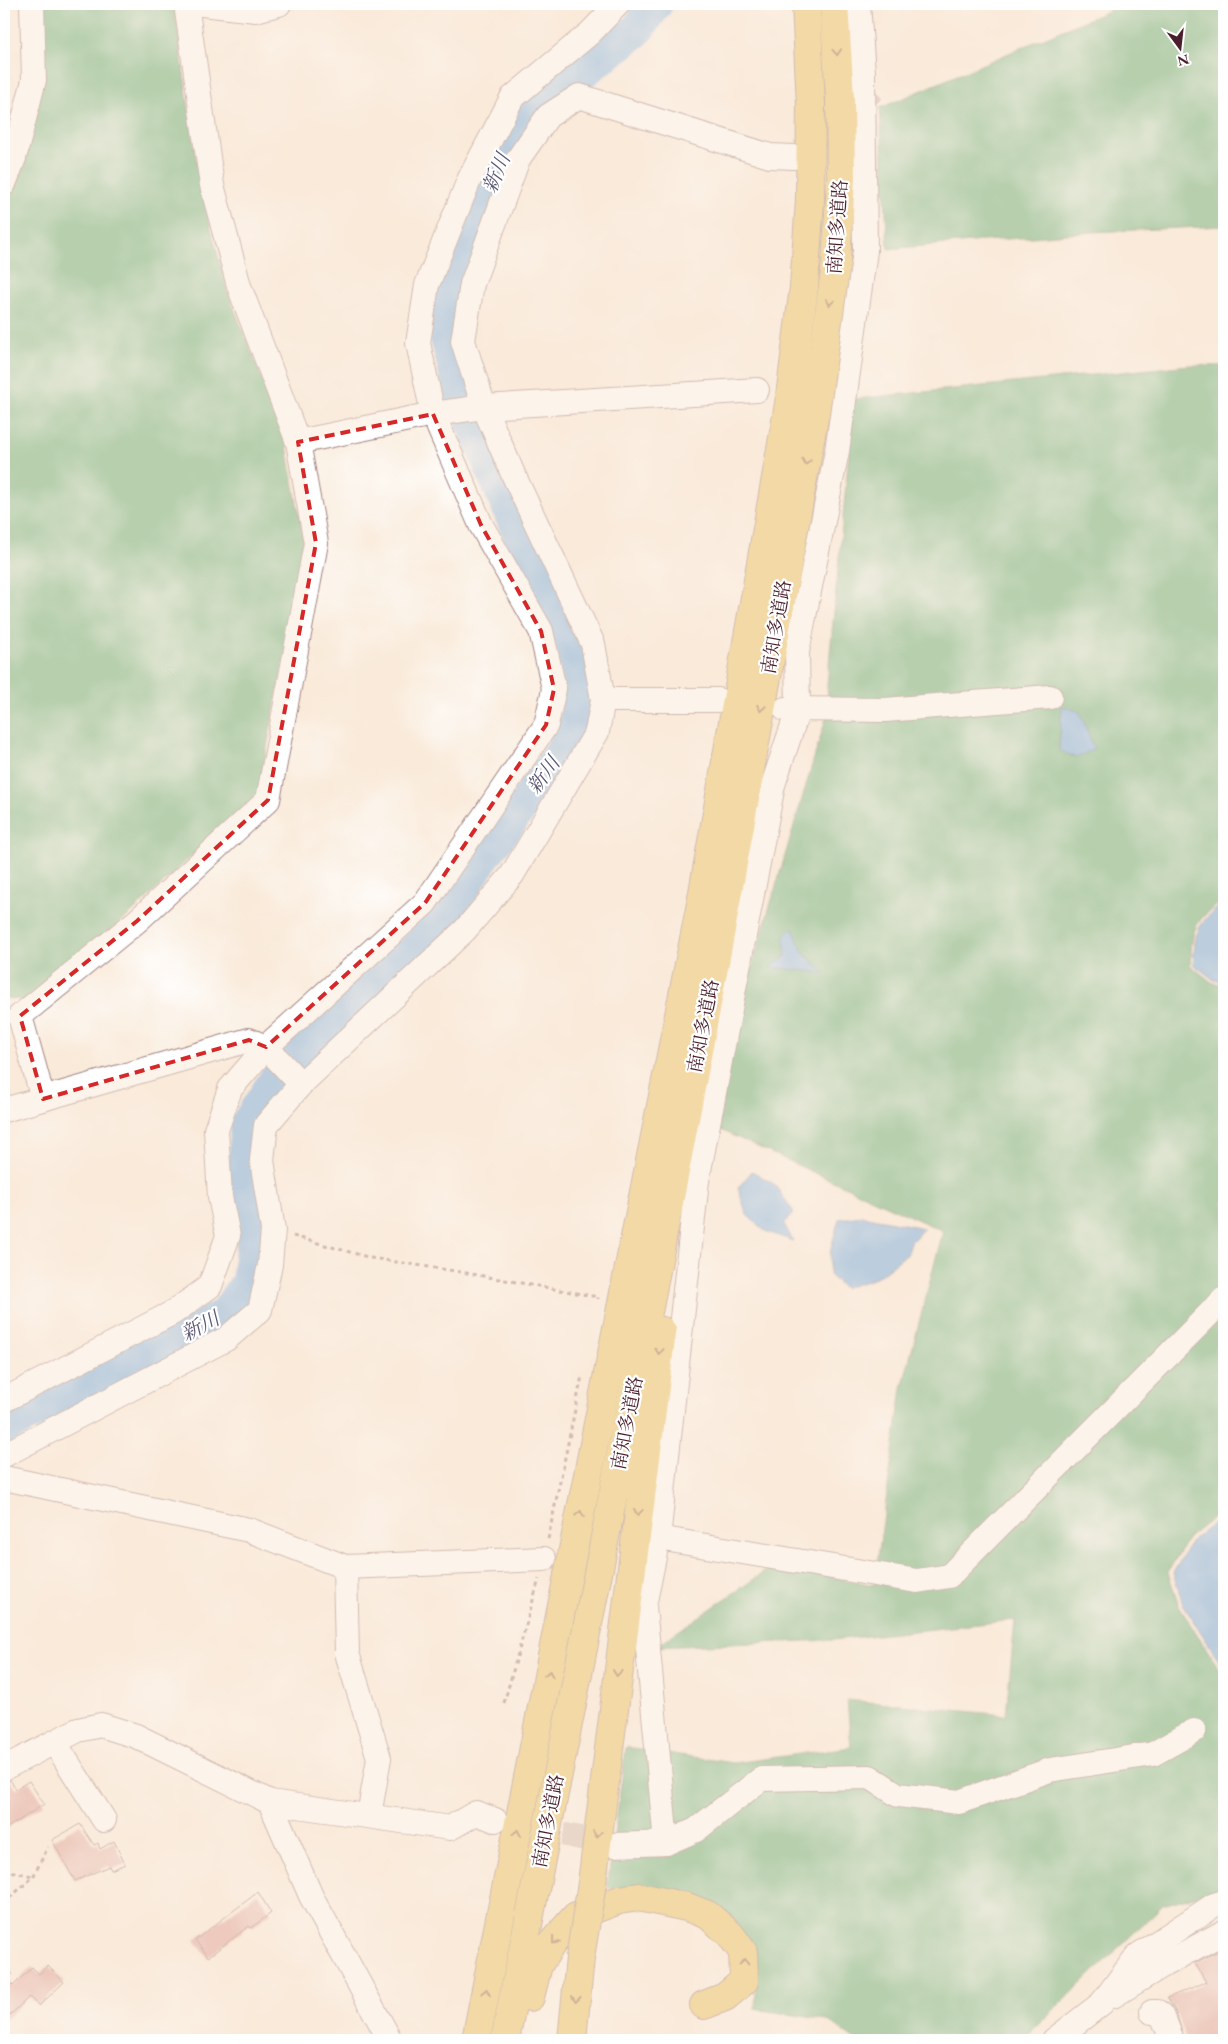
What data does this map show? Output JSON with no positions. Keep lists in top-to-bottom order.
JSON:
{
  "streets": {
    "highway": ["南知多道路"]
  },
  "water": ["新川"],
  "north": "bottom"
}
